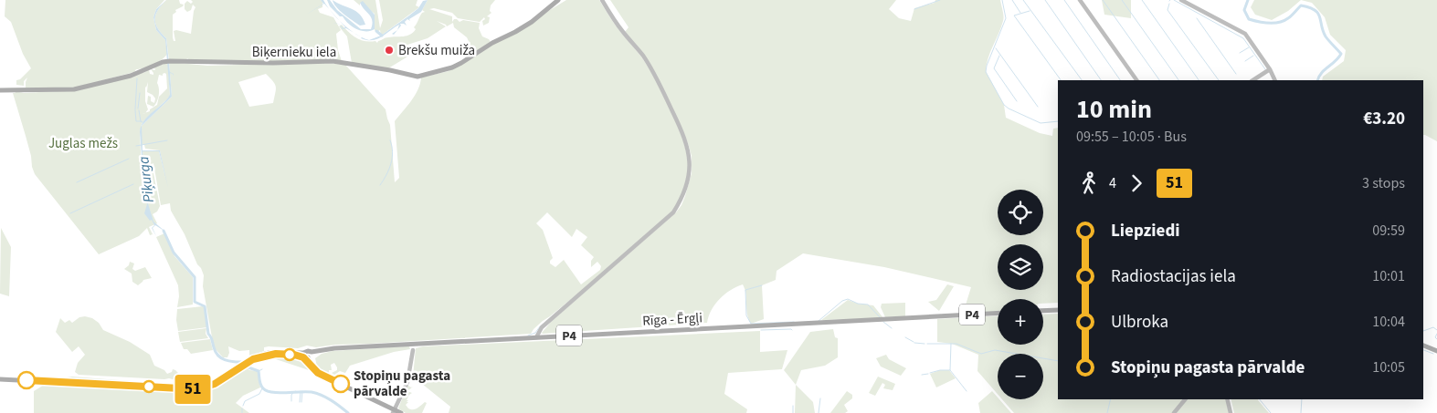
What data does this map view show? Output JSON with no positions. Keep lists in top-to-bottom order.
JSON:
{
  "streets": {
    "main road": ["Biķernieku iela", "P4", "Rīga - Ērgļi"]
  },
  "crossings": [
    ["P4", "Rīga - Ērgļi"]
  ],
  "water": ["Piķurga"],
  "parks": ["Juglas mežs"],
  "places": ["Brekšu muiža", "Stopiņu pagasta pārvalde"],
  "lines": ["bus line 51"],
  "page": {
    "on_map": "51",
    "heading": ["10 min", "09:55 – 10:05 · Bus", "€3.20"],
    "legs": ["4", "51", "3 stops"],
    "map_buttons": ["+", "−"],
    "list": [
      {
        "name": "Liepziedi",
        "value": "09:59"
      },
      {
        "name": "Radiostacijas iela",
        "value": "10:01"
      },
      {
        "name": "Ulbroka",
        "value": "10:04"
      },
      {
        "name": "Stopiņu pagasta pārvalde",
        "value": "10:05"
      }
    ]
  }
}
